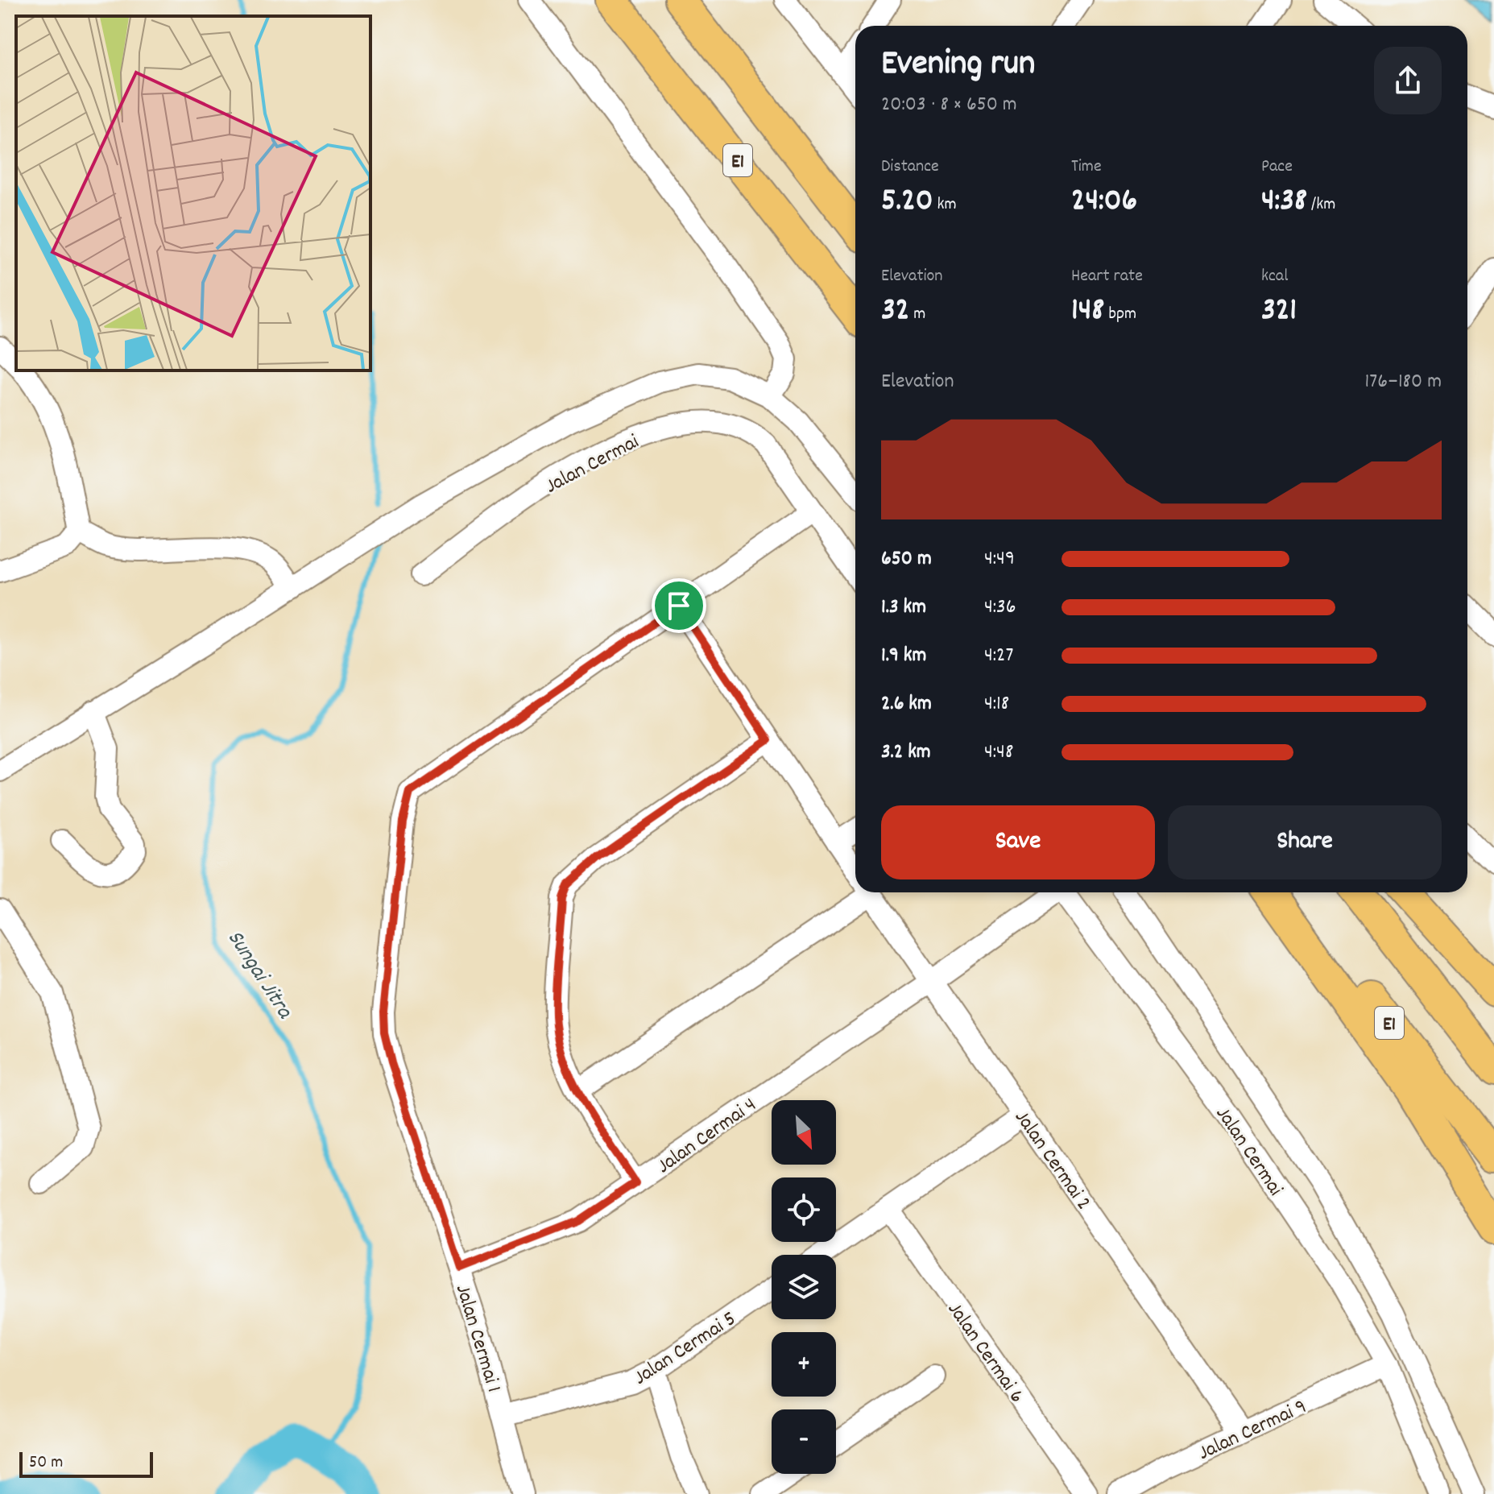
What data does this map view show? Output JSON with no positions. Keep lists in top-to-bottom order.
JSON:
{
  "streets": {
    "highway": ["E1"],
    "street": [
      "Jalan Cermai",
      "Jalan Cermai 4",
      "Jalan Cermai 2",
      "Jalan Cermai 1",
      "Jalan Cermai 5",
      "Jalan Cermai 6",
      "Jalan Cermai 9"
    ]
  },
  "crossings": [
    ["Jalan Cermai", "Jalan Cermai 1"],
    ["Jalan Cermai", "Jalan Cermai 9"],
    ["Jalan Cermai 4", "Jalan Cermai 2"],
    ["Jalan Cermai 4", "Jalan Cermai 1"],
    ["Jalan Cermai 2", "Jalan Cermai 1"],
    ["Jalan Cermai 2", "Jalan Cermai 9"],
    ["Jalan Cermai 1", "Jalan Cermai 5"]
  ],
  "water": ["Sungai Jitra"],
  "scale_bar": "50 m",
  "north": "bottom right",
  "page": {
    "heading": ["Evening run", "20:03 · 8 × 650 m"],
    "stats": [
      ["Distance", "5.20 km"],
      ["Time", "24:06"],
      ["Pace", "4:38 /km"],
      ["Elevation", "32 m"],
      ["Heart rate", "148 bpm"],
      ["kcal", "321"]
    ],
    "chart": ["Elevation", "176–180 m"],
    "list": [
      {
        "name": "650 m",
        "note": "4:49"
      },
      {
        "name": "1.3 km",
        "note": "4:36"
      },
      {
        "name": "1.9 km",
        "note": "4:27"
      },
      {
        "name": "2.6 km",
        "note": "4:18"
      },
      {
        "name": "3.2 km",
        "note": "4:48"
      }
    ],
    "buttons": ["Save", "Share"],
    "map_buttons": ["+", "−"],
    "scale": "50 m"
  }
}
